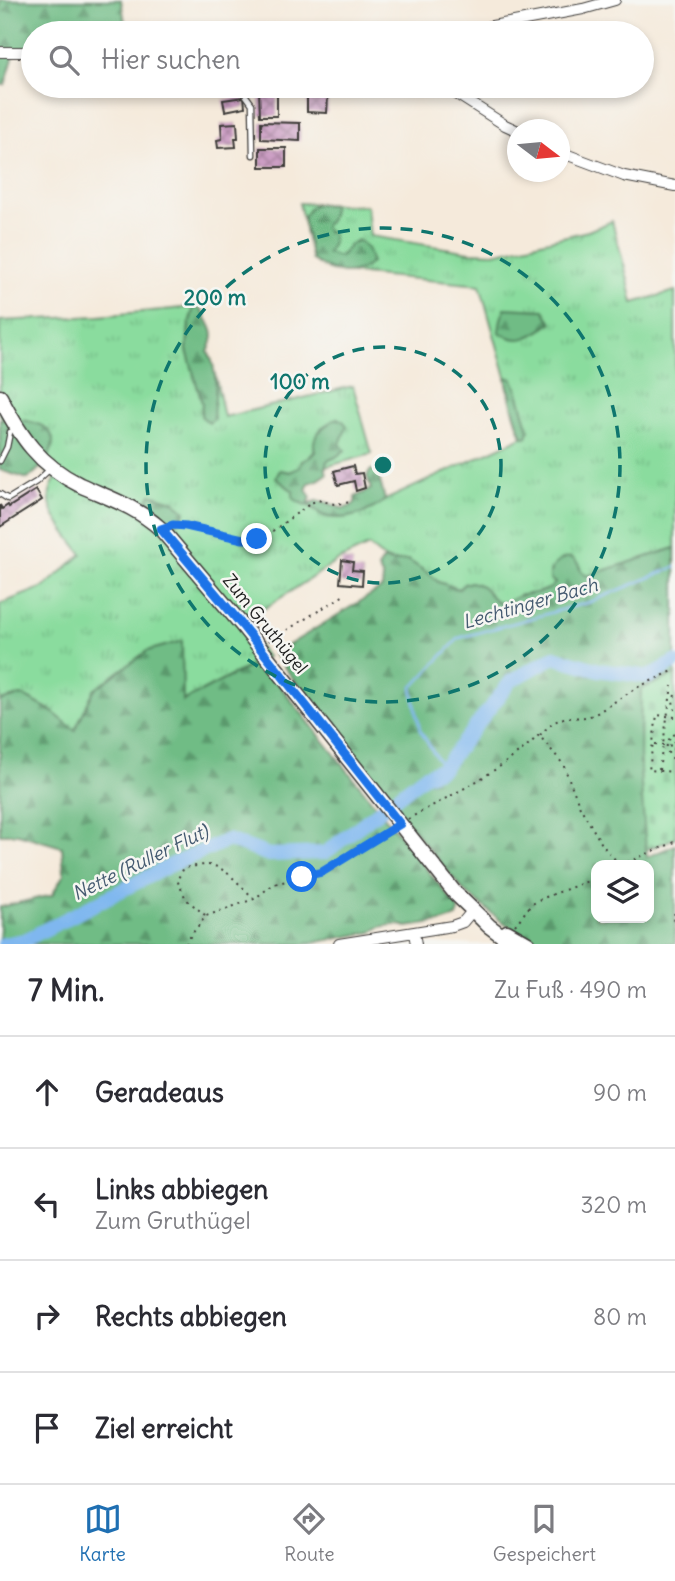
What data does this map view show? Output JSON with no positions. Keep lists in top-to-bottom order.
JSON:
{
  "streets": {
    "street": ["Zum Gruthügel"]
  },
  "water": ["Lechtinger Bach", "Nette (Ruller Flut)"],
  "north": "right",
  "page": {
    "search": "Hier suchen",
    "heading": ["7 Min.", "Zu Fuß · 490 m"],
    "list": [
      ["Geradeaus", "90 m"],
      ["Links abbiegen", "Zum Gruthügel", "320 m"],
      ["Rechts abbiegen", "80 m"],
      "Ziel erreicht"
    ],
    "nav": ["Karte", "Route", "Gespeichert"]
  },
  "rings": ["200 m", "100 m"]
}
